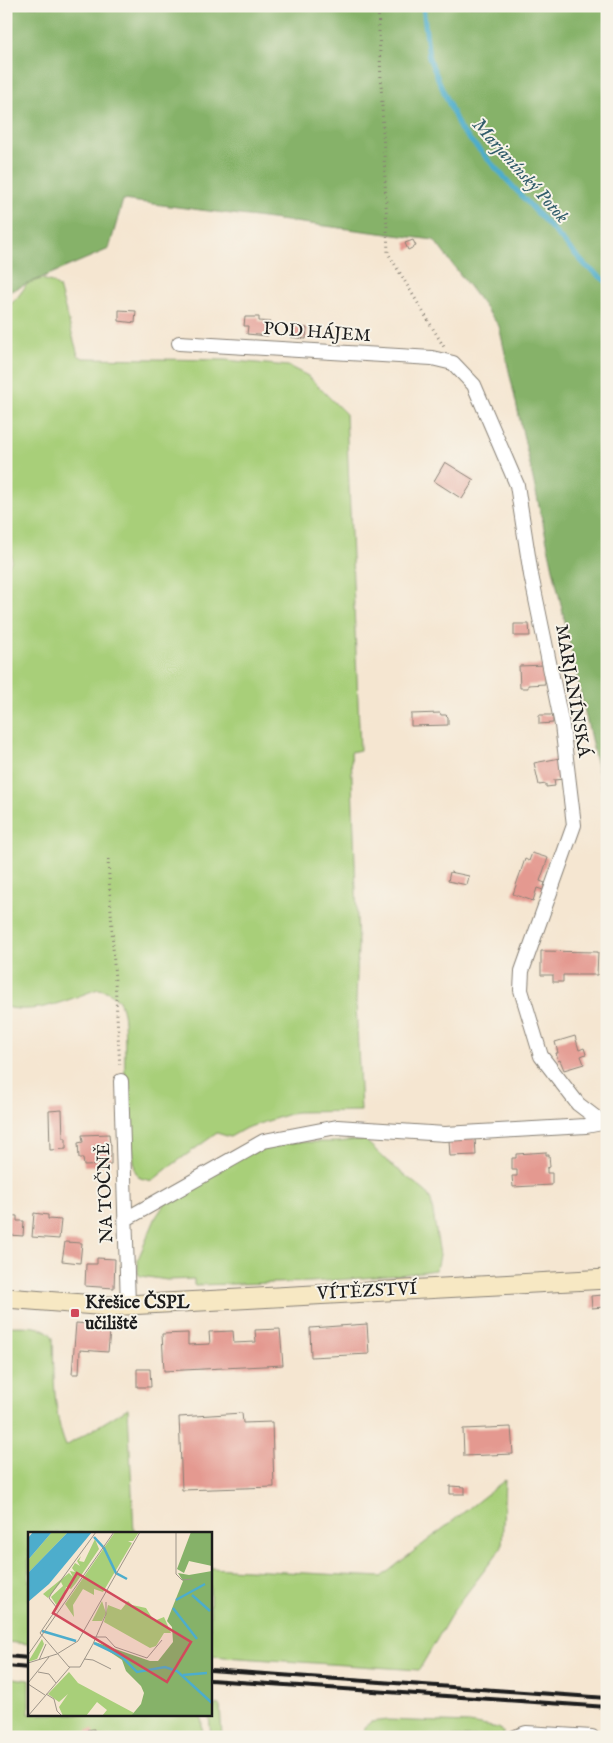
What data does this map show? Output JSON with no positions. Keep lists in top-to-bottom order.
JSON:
{
  "streets": {
    "main road": ["VÍTĚZSTVÍ"],
    "street": ["POD HÁJEM", "MARJANÍNSKÁ", "NA TOČNĚ"]
  },
  "crossings": [
    ["POD HÁJEM", "MARJANÍNSKÁ"],
    ["NA TOČNĚ", "VÍTĚZSTVÍ"]
  ],
  "water": ["Marjanínský Potok"],
  "places": {
    "transit": ["Křešice ČSPL učiliště"]
  }
}
